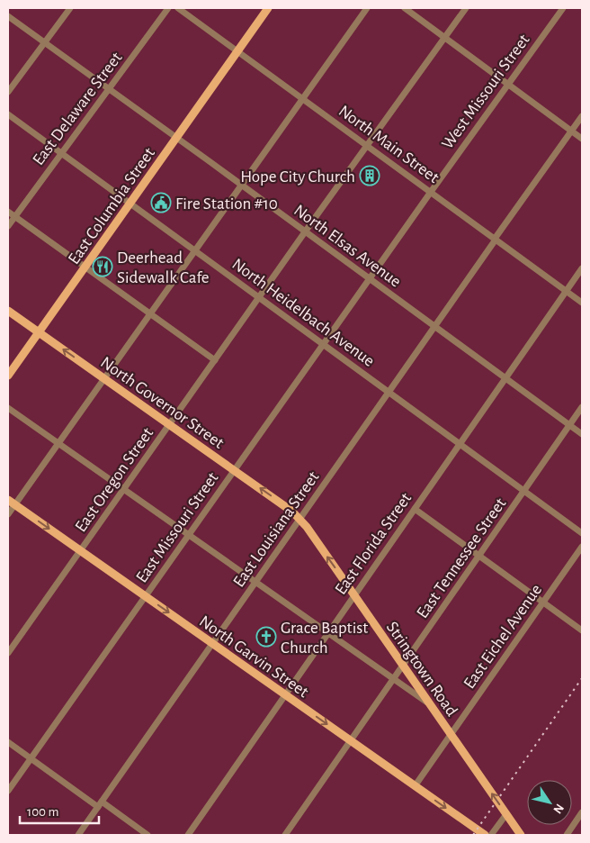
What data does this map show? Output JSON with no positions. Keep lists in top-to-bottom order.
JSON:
{
  "streets": {
    "main road": [
      "East Columbia Street",
      "North Governor Street",
      "North Garvin Street",
      "Stringtown Road"
    ],
    "street": [
      "West Missouri Street",
      "East Delaware Street",
      "North Main Street",
      "North Elsas Avenue",
      "North Heidelbach Avenue",
      "East Oregon Street",
      "East Missouri Street",
      "East Louisiana Street",
      "East Florida Street",
      "East Tennessee Street",
      "East Eichel Avenue"
    ]
  },
  "crossings": [
    ["West Missouri Street", "North Main Street"],
    ["West Missouri Street", "East Missouri Street"],
    ["East Delaware Street", "North Elsas Avenue"],
    ["East Delaware Street", "North Heidelbach Avenue"],
    ["North Main Street", "East Columbia Street"],
    ["North Main Street", "East Oregon Street"],
    ["North Main Street", "East Missouri Street"],
    ["North Main Street", "East Louisiana Street"],
    ["North Main Street", "East Florida Street"],
    ["East Columbia Street", "North Elsas Avenue"],
    ["East Columbia Street", "North Heidelbach Avenue"],
    ["East Columbia Street", "North Governor Street"],
    ["North Elsas Avenue", "East Oregon Street"],
    ["North Elsas Avenue", "East Missouri Street"],
    ["North Elsas Avenue", "East Louisiana Street"],
    ["North Elsas Avenue", "East Florida Street"],
    ["North Elsas Avenue", "East Tennessee Street"],
    ["North Heidelbach Avenue", "East Oregon Street"],
    ["North Heidelbach Avenue", "East Missouri Street"],
    ["North Heidelbach Avenue", "East Louisiana Street"],
    ["North Heidelbach Avenue", "East Florida Street"],
    ["North Heidelbach Avenue", "East Tennessee Street"],
    ["North Governor Street", "East Oregon Street"],
    ["North Governor Street", "East Missouri Street"],
    ["North Governor Street", "East Louisiana Street"],
    ["North Governor Street", "Stringtown Road"],
    ["East Oregon Street", "North Garvin Street"],
    ["East Missouri Street", "North Garvin Street"],
    ["East Louisiana Street", "North Garvin Street"],
    ["East Louisiana Street", "Stringtown Road"],
    ["East Florida Street", "North Garvin Street"],
    ["East Florida Street", "Stringtown Road"],
    ["East Tennessee Street", "North Garvin Street"],
    ["East Tennessee Street", "Stringtown Road"],
    ["East Eichel Avenue", "North Garvin Street"],
    ["East Eichel Avenue", "Stringtown Road"]
  ],
  "one_way": ["North Governor Street", "North Garvin Street", "Stringtown Road"],
  "places": {
    "building": ["Hope City Church"],
    "public building": ["Fire Station #10"],
    "restaurant": ["Deerhead Sidewalk Cafe"],
    "church": ["Grace Baptist Church"]
  },
  "scale_bar": "100 m",
  "north": "bottom right"
}
